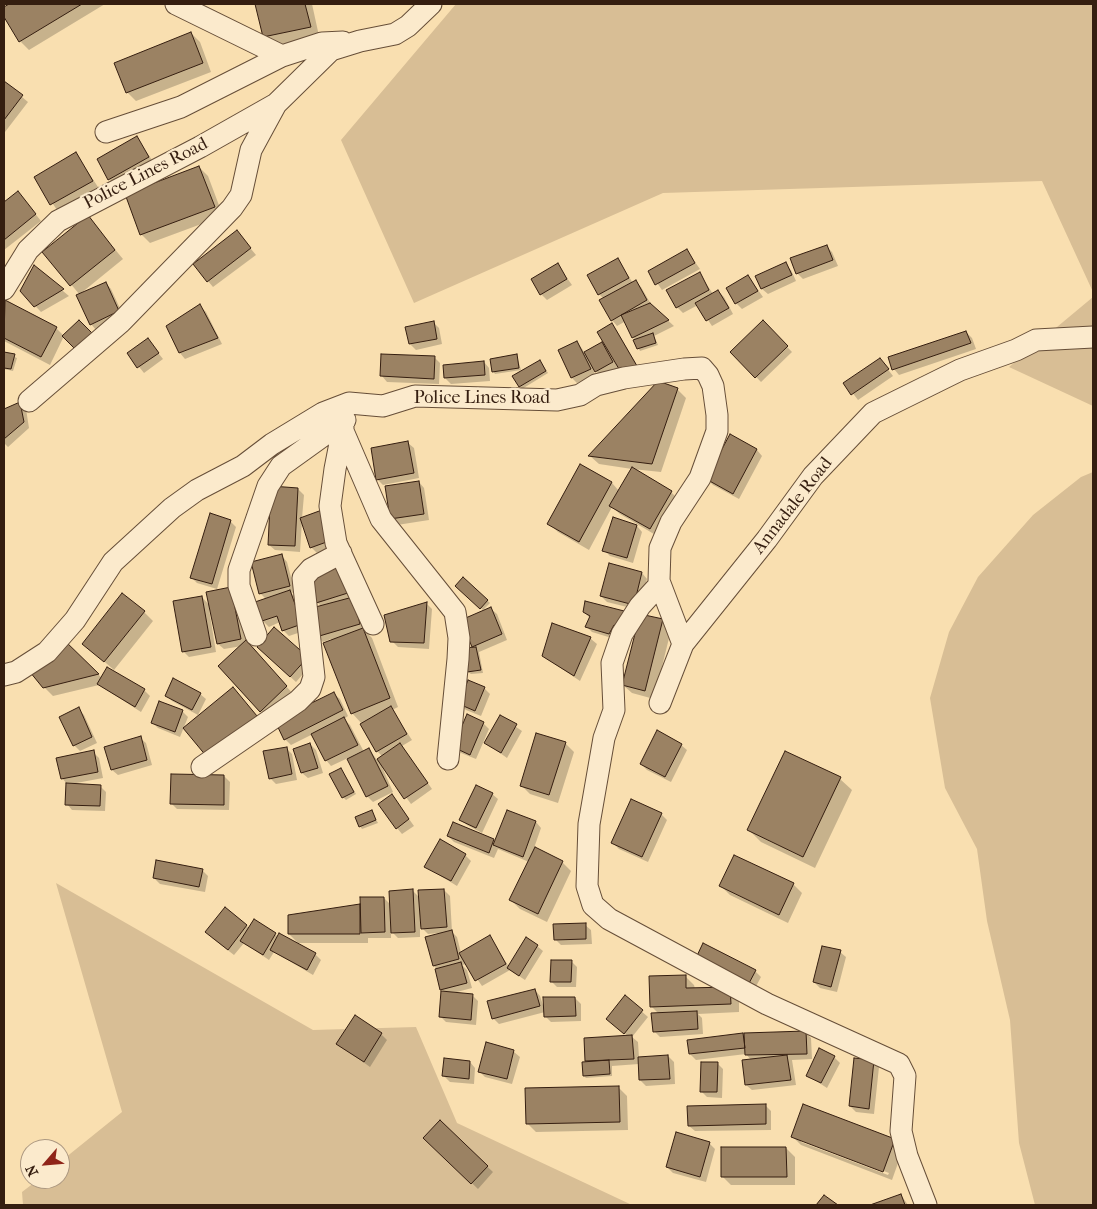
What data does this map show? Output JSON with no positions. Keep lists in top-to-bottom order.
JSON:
{
  "streets": {
    "street": ["Police Lines Road", "Annadale Road"]
  },
  "crossings": [
    ["Police Lines Road", "Annadale Road"]
  ],
  "north": "bottom left"
}
